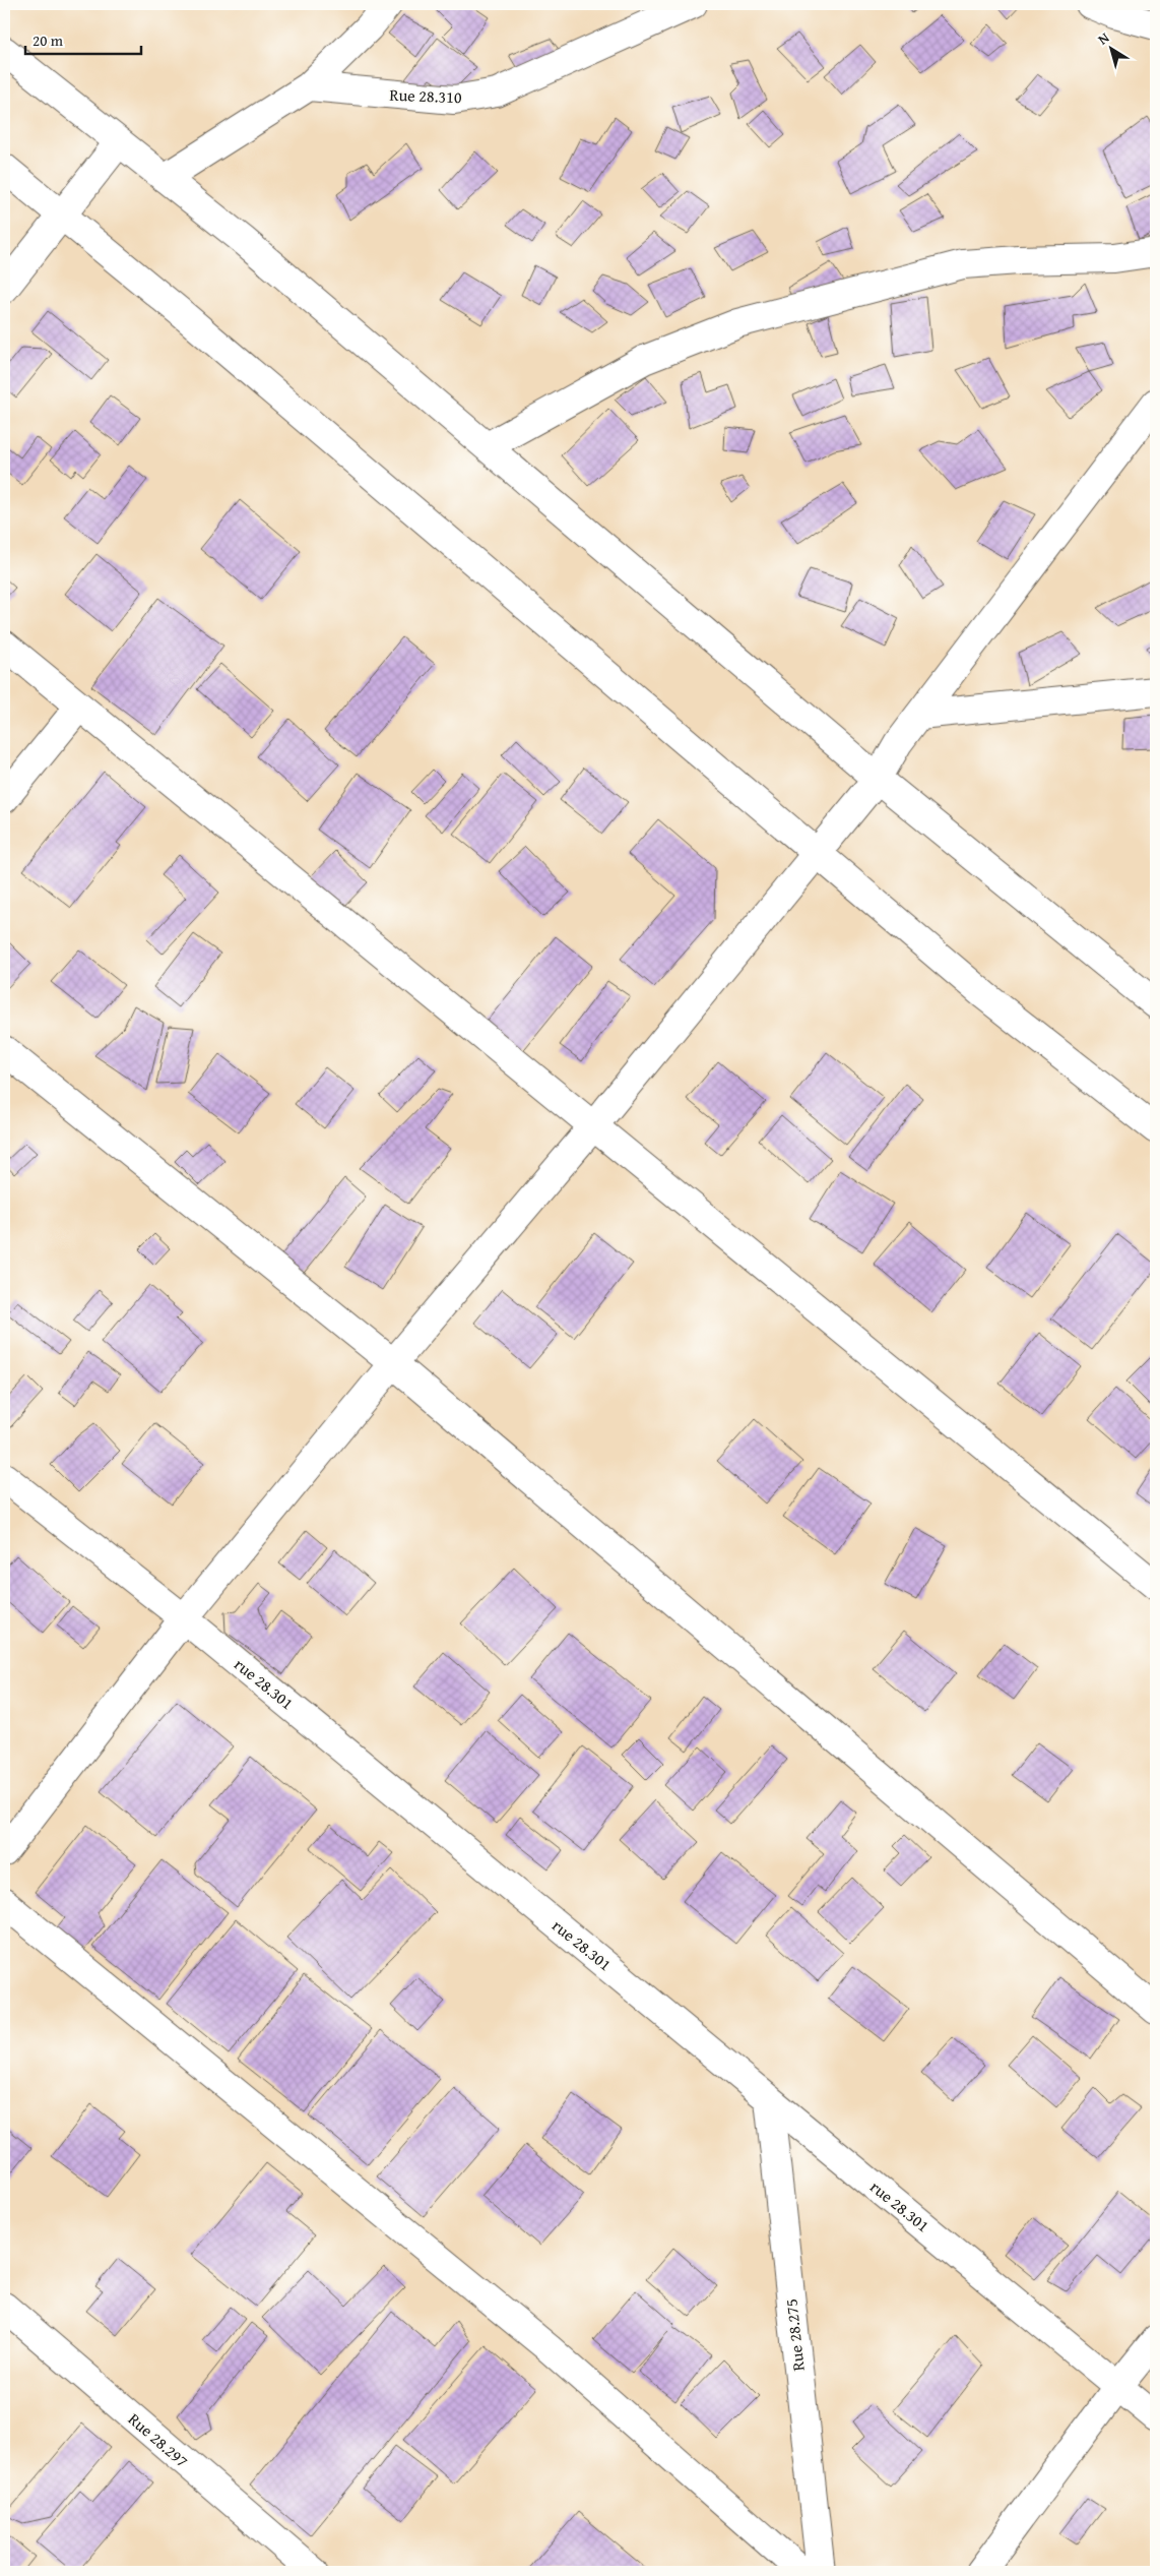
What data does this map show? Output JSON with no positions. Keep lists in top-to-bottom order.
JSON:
{
  "streets": {
    "street": [
      "Rue 28.310",
      "rue 28.301",
      "Rue 28.275",
      "Rue 28.297"
    ]
  },
  "crossings": [
    ["rue 28.301", "Rue 28.275"]
  ],
  "scale_bar": "20 m",
  "north": "top left"
}
